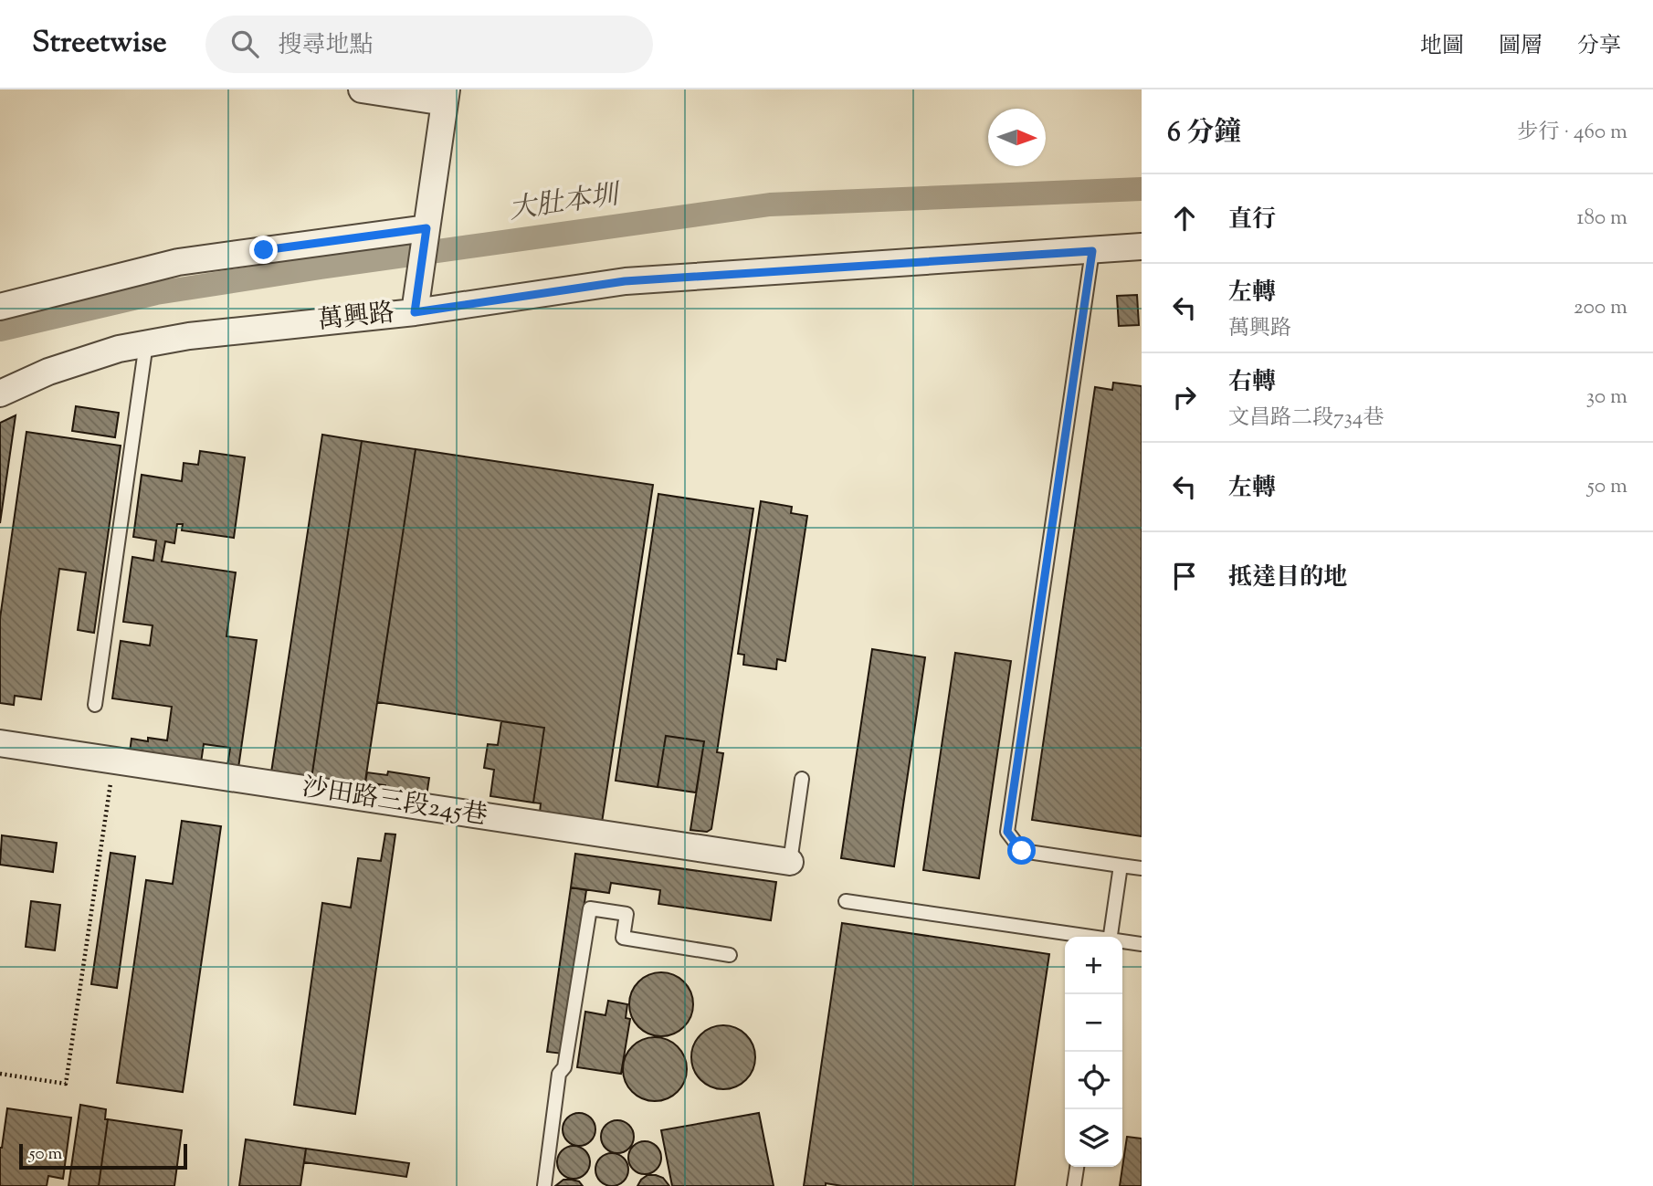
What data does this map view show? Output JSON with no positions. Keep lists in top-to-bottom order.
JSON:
{
  "streets": {
    "street": ["萬興路", "沙田路三段245巷"]
  },
  "water": ["大肚本圳"],
  "scale_bar": "50 m",
  "north": "right",
  "page": {
    "header": "Streetwise",
    "search": "搜尋地點",
    "nav": ["地圖", "圖層", "分享"],
    "heading": ["6 分鐘", "步行 · 460 m"],
    "list": [
      ["直行", "180 m"],
      ["左轉", "萬興路", "200 m"],
      ["右轉", "文昌路二段734巷", "30 m"],
      ["左轉", "50 m"],
      "抵達目的地"
    ],
    "map_buttons": ["+", "−"],
    "scale": "50 m"
  }
}
